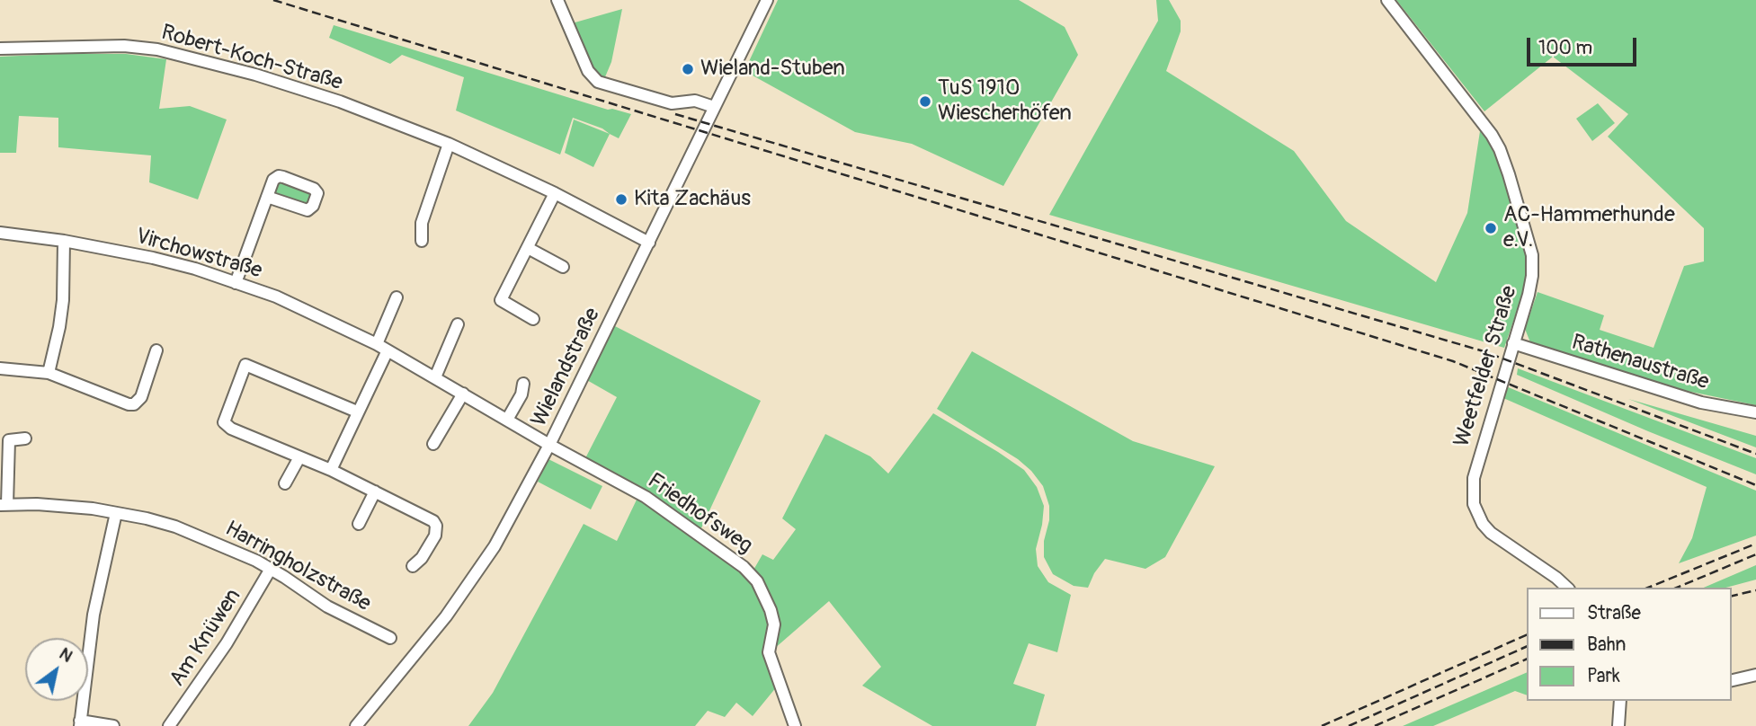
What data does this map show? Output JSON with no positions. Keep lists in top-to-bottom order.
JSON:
{
  "streets": {
    "street": [
      "Robert-Koch-Straße",
      "Virchowstraße",
      "Rathenaustraße",
      "Weetfelder Straße",
      "Wielandstraße",
      "Friedhofsweg",
      "Harringholzstraße",
      "Am Knüwen"
    ]
  },
  "crossings": [
    ["Robert-Koch-Straße", "Wielandstraße"],
    ["Virchowstraße", "Wielandstraße"],
    ["Virchowstraße", "Friedhofsweg"],
    ["Rathenaustraße", "Weetfelder Straße"],
    ["Wielandstraße", "Friedhofsweg"],
    ["Harringholzstraße", "Am Knüwen"]
  ],
  "places": [
    "Wieland-Stuben",
    "TuS 1910 Wiescherhöfen",
    "Kita Zachäus",
    "AC-Hammerhunde e.V."
  ],
  "legend": ["Straße", "Bahn", "Park"],
  "scale_bar": "100 m",
  "north": "top right"
}
